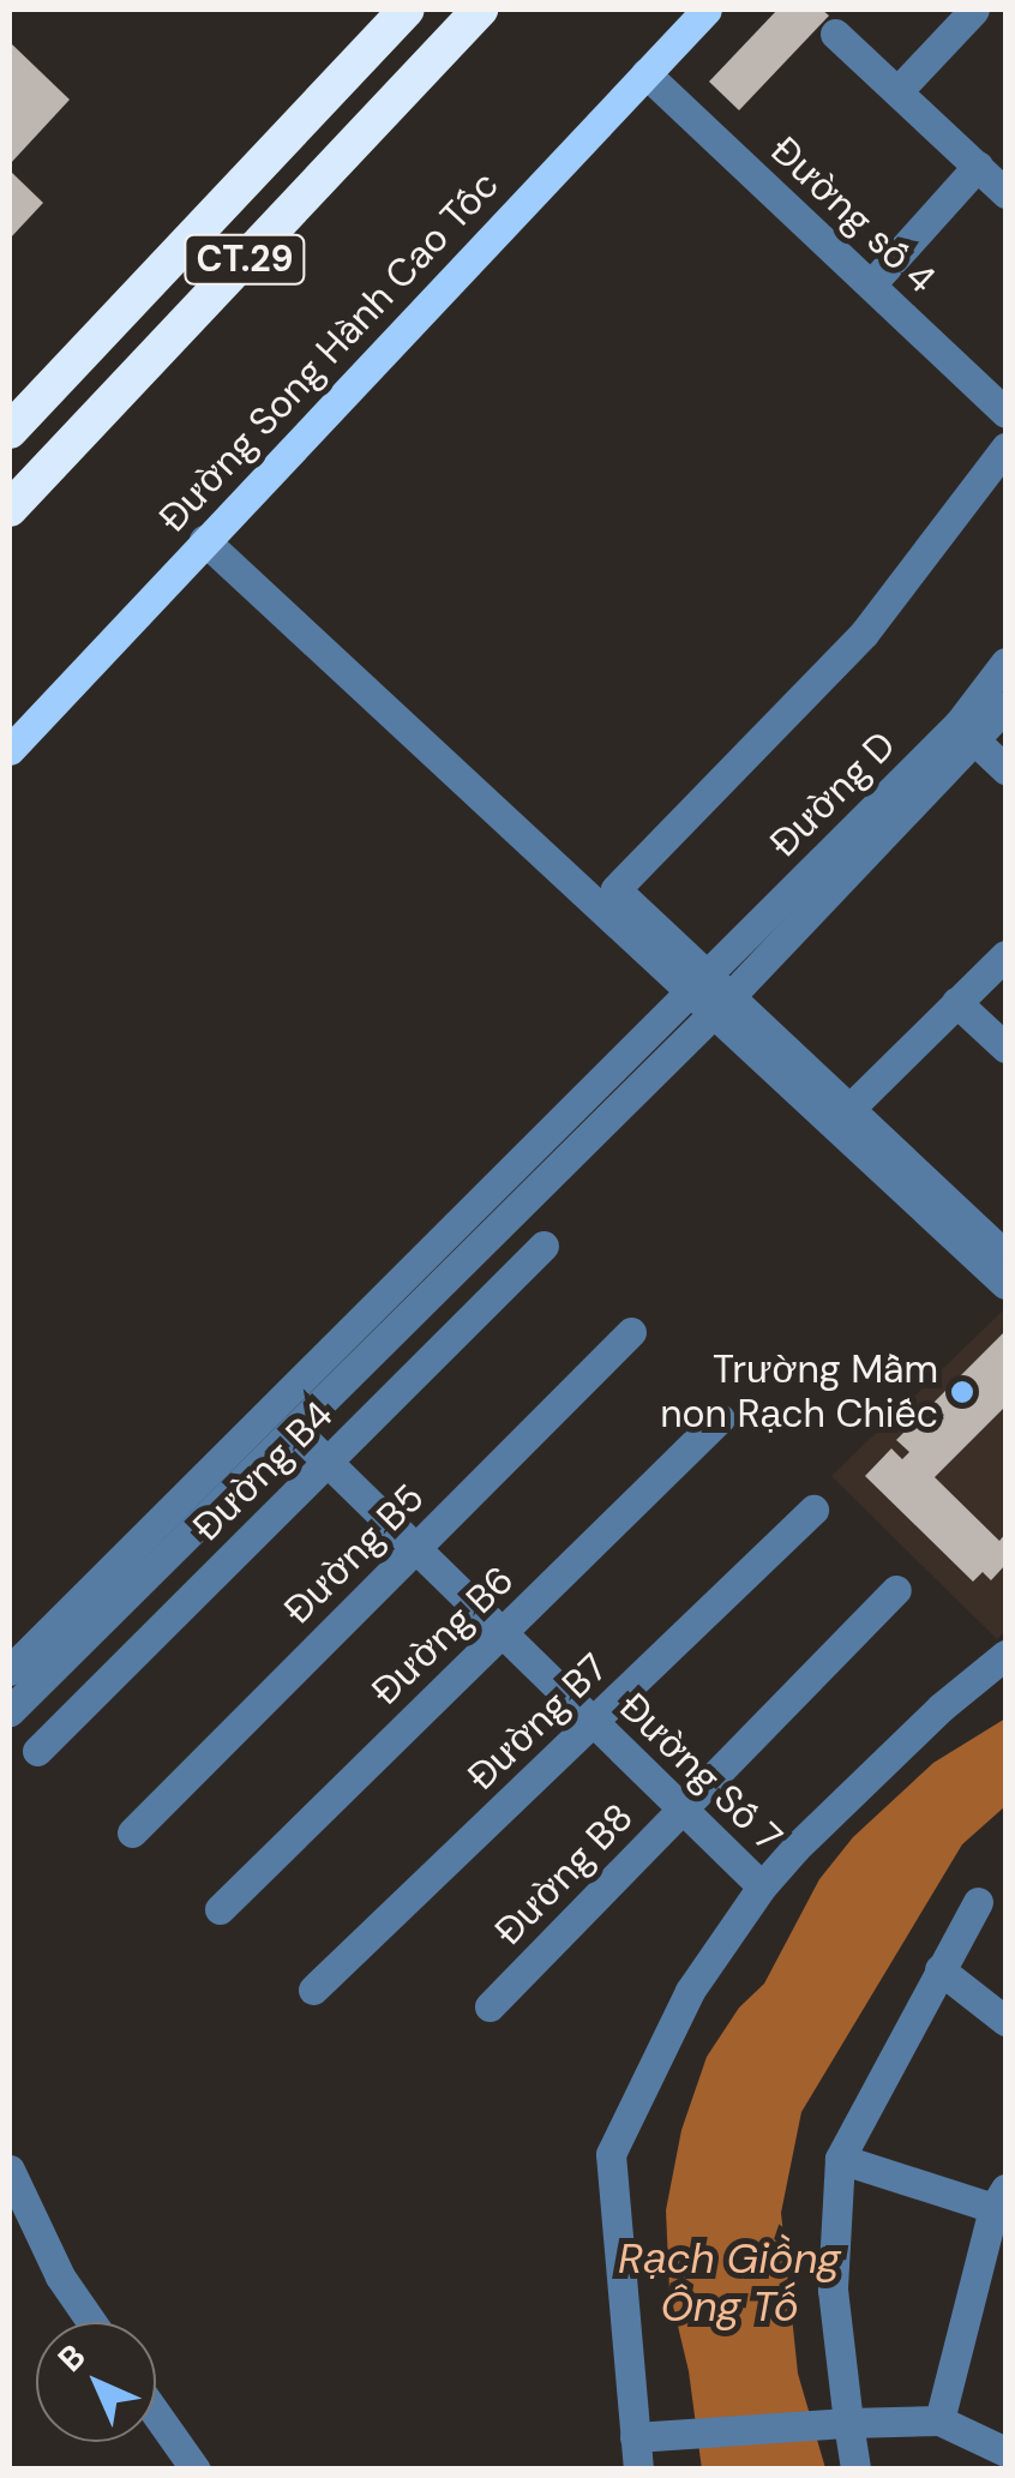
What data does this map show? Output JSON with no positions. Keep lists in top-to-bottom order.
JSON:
{
  "streets": {
    "highway": ["CT.29"],
    "main road": ["Đường Song Hành Cao Tốc"],
    "street": [
      "Đường số 4",
      "Đường D",
      "Đường B4",
      "Đường B5",
      "Đường B6",
      "Đường B7",
      "Đường Số 7",
      "Đường B8"
    ]
  },
  "crossings": [
    ["Đường số 4", "Đường Song Hành Cao Tốc"],
    ["Đường B4", "Đường Số 7"],
    ["Đường B5", "Đường Số 7"],
    ["Đường B6", "Đường Số 7"],
    ["Đường B7", "Đường Số 7"],
    ["Đường Số 7", "Đường B8"]
  ],
  "water": ["Rạch Giồng Ông Tố"],
  "places": ["Trường Mầm non Rạch Chiếc"],
  "north": "top left"
}
